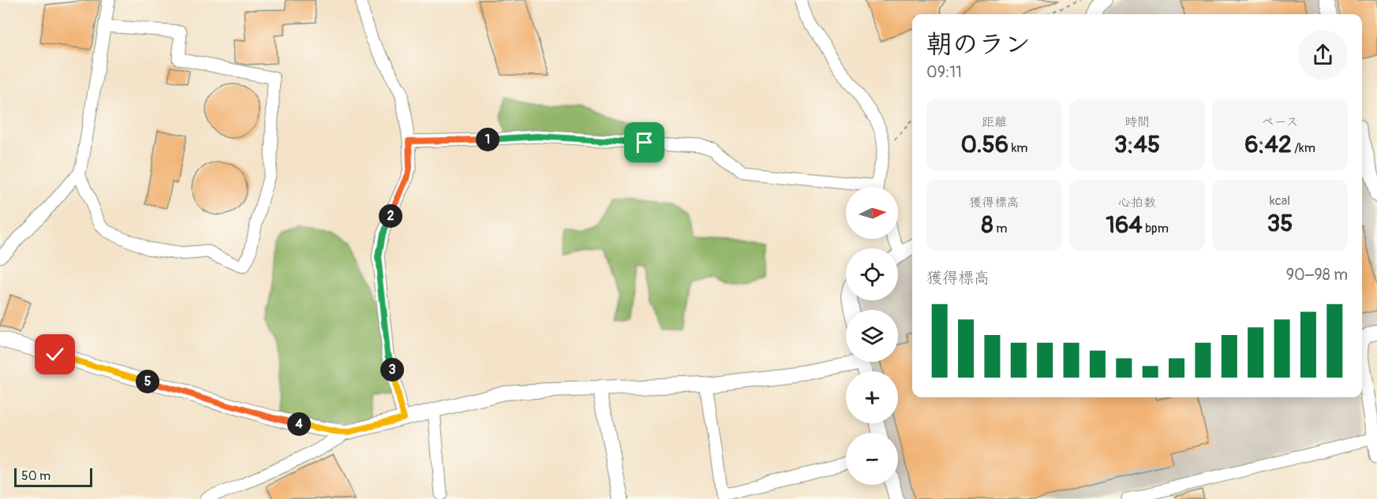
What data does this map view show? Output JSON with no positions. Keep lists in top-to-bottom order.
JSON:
{
  "scale_bar": "50 m",
  "north": "right",
  "page": {
    "heading": ["朝のラン", "09:11"],
    "stats": [
      ["距離", "0.56 km"],
      ["時間", "3:45"],
      ["ペース", "6:42 /km"],
      ["獲得標高", "8 m"],
      ["心拍数", "164 bpm"],
      ["kcal", "35"]
    ],
    "pins": [
      "1",
      "2",
      "3",
      "5",
      "4"
    ],
    "map_buttons": ["+", "−"],
    "chart": ["獲得標高", "90–98 m"],
    "scale": "50 m"
  }
}
